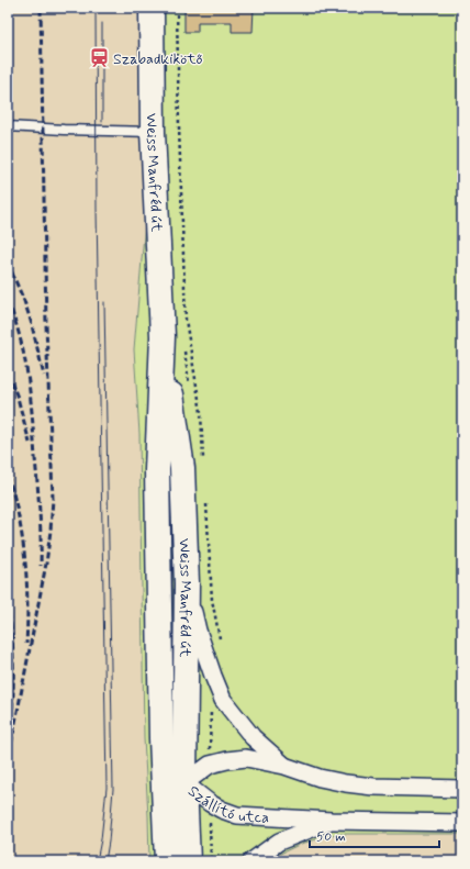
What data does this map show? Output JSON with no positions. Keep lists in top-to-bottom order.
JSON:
{
  "streets": {
    "main road": ["Weiss Manfréd út"],
    "street": ["Szállító utca"]
  },
  "crossings": [
    ["Weiss Manfréd út", "Szállító utca"]
  ],
  "places": {
    "station": ["Szabadkikötő"]
  },
  "scale_bar": "50 m"
}
